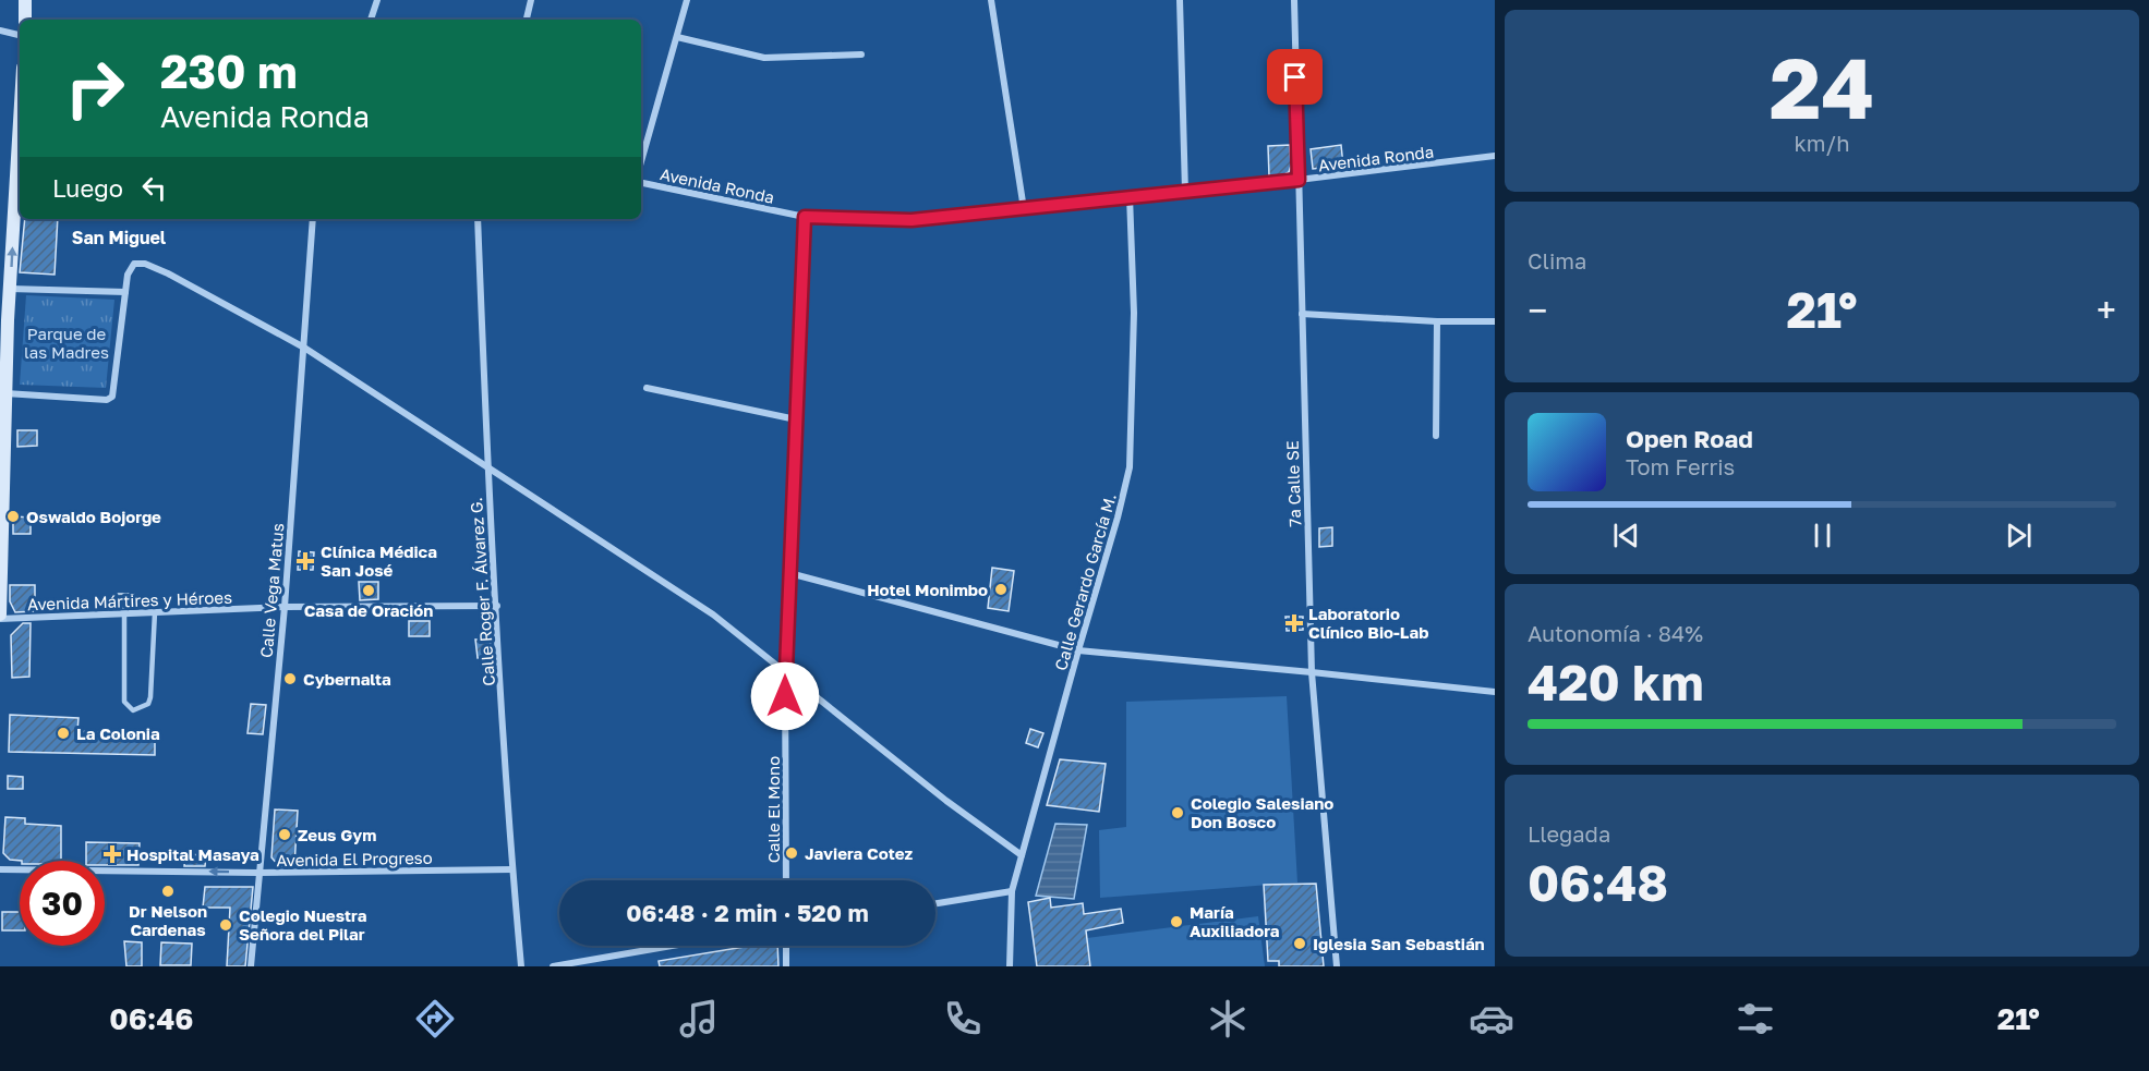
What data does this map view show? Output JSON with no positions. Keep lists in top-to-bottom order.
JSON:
{
  "streets": {
    "street": [
      "Avenida Ronda",
      "7a Calle SE",
      "Calle Gerardo García M.",
      "Calle Vega Matus",
      "Calle Roger F. Álvarez G.",
      "Avenida Mártires y Héroes",
      "Calle El Mono",
      "Avenida El Progreso"
    ]
  },
  "crossings": [
    ["Avenida Ronda", "7a Calle SE"],
    ["Avenida Ronda", "Calle Gerardo García M."],
    ["Avenida Ronda", "Calle El Mono"],
    ["Calle Vega Matus", "Avenida Mártires y Héroes"],
    ["Calle Vega Matus", "Avenida El Progreso"],
    ["Calle Roger F. Álvarez G.", "Avenida Mártires y Héroes"],
    ["Calle Roger F. Álvarez G.", "Avenida El Progreso"]
  ],
  "one_way": ["Avenida El Progreso"],
  "districts": ["San Miguel"],
  "parks": ["Parque de las Madres"],
  "places": {
    "other": [
      "Oswaldo Bojorge",
      "Hotel Monimbo",
      "Casa de Oración",
      "Cybernalta",
      "La Colonia",
      "Colegio Salesiano Don Bosco",
      "Zeus Gym",
      "Javiera Cotez",
      "Dr Nelson Cardenas",
      "María Auxiliadora",
      "Colegio Nuestra Señora del Pilar",
      "Iglesia San Sebastián"
    ],
    "health": ["Clínica Médica San José", "Laboratorio Clínico Bio-Lab", "Hospital Masaya"]
  },
  "page": {
    "tile": [
      ["24", "km/h"],
      "Clima",
      ["Autonomía · 84%", "420 km"],
      ["Llegada", "06:48"]
    ],
    "turn": ["230 m", "Avenida Ronda"],
    "then": "Luego",
    "heat": ["−", "21°", "+"],
    "song": ["Open Road", "Tom Ferris"],
    "limit": "30",
    "trip": "06:48 · 2 min · 520 m",
    "tabs": ["06:46", "21°"]
  }
}
